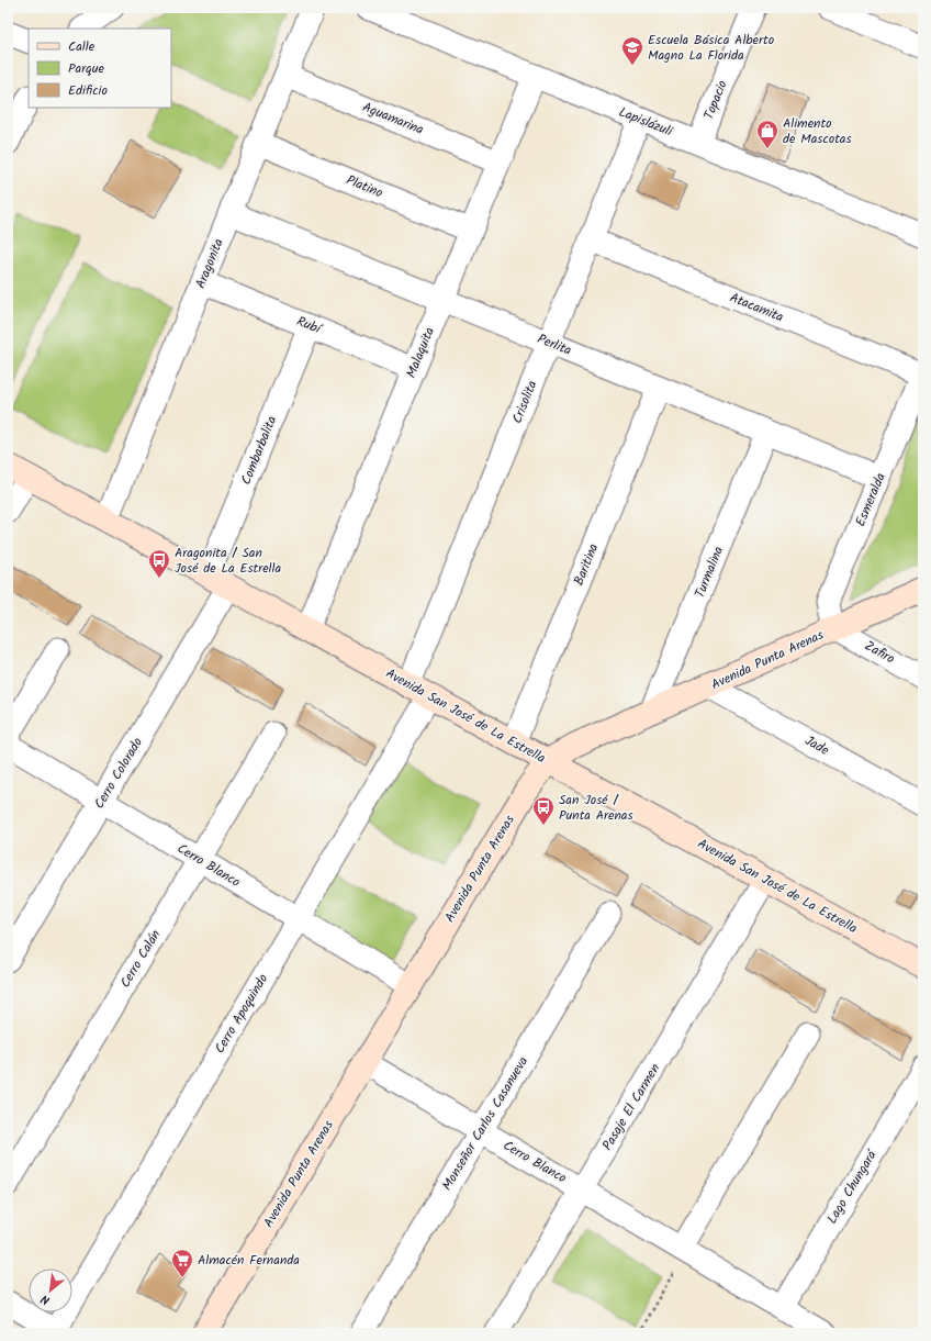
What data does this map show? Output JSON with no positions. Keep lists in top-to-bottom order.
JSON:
{
  "streets": {
    "main road": ["Avenida Punta Arenas", "Avenida San José de La Estrella"],
    "street": [
      "Topacio",
      "Aguamarina",
      "Lapislázuli",
      "Platino",
      "Aragonita",
      "Atacamita",
      "Rubí",
      "Perlita",
      "Malaquita",
      "Crisolita",
      "Combarbalita",
      "Esmeralda",
      "Baritina",
      "Turmalina",
      "Zafiro",
      "Jade",
      "Cerro Colorado",
      "Cerro Blanco",
      "Cerro Calán",
      "Cerro Apoquindo",
      "Pasaje El Carmen",
      "Monseñor Carlos Casanueva",
      "Lago Chungará"
    ]
  },
  "crossings": [
    ["Topacio", "Lapislázuli"],
    ["Aguamarina", "Aragonita"],
    ["Aguamarina", "Malaquita"],
    ["Lapislázuli", "Malaquita"],
    ["Lapislázuli", "Crisolita"],
    ["Platino", "Aragonita"],
    ["Platino", "Malaquita"],
    ["Aragonita", "Rubí"],
    ["Aragonita", "Perlita"],
    ["Aragonita", "Avenida San José de La Estrella"],
    ["Atacamita", "Crisolita"],
    ["Atacamita", "Esmeralda"],
    ["Rubí", "Malaquita"],
    ["Rubí", "Combarbalita"],
    ["Perlita", "Malaquita"],
    ["Perlita", "Crisolita"],
    ["Perlita", "Esmeralda"],
    ["Perlita", "Baritina"],
    ["Perlita", "Turmalina"],
    ["Malaquita", "Avenida San José de La Estrella"],
    ["Crisolita", "Avenida San José de La Estrella"],
    ["Crisolita", "Cerro Apoquindo"],
    ["Combarbalita", "Avenida San José de La Estrella"],
    ["Esmeralda", "Zafiro"],
    ["Esmeralda", "Avenida Punta Arenas"],
    ["Baritina", "Avenida San José de La Estrella"],
    ["Turmalina", "Avenida Punta Arenas"],
    ["Zafiro", "Avenida Punta Arenas"],
    ["Avenida Punta Arenas", "Avenida San José de La Estrella"],
    ["Avenida Punta Arenas", "Jade"],
    ["Avenida Punta Arenas", "Cerro Blanco"],
    ["Avenida San José de La Estrella", "Cerro Colorado"],
    ["Avenida San José de La Estrella", "Cerro Apoquindo"],
    ["Avenida San José de La Estrella", "Pasaje El Carmen"],
    ["Cerro Colorado", "Cerro Blanco"],
    ["Cerro Blanco", "Cerro Calán"],
    ["Cerro Blanco", "Cerro Apoquindo"],
    ["Cerro Blanco", "Pasaje El Carmen"],
    ["Cerro Blanco", "Monseñor Carlos Casanueva"],
    ["Cerro Blanco", "Lago Chungará"]
  ],
  "places": {
    "school or university": ["Escuela Básica Alberto Magno La Florida"],
    "shop": ["Alimento de Mascotas"],
    "bus stop": ["Aragonita / San José de La Estrella", "San José / Punta Arenas"],
    "supermarket": ["Almacén Fernanda"]
  },
  "legend": ["Calle", "Parque", "Edificio"],
  "north": "bottom left"
}
